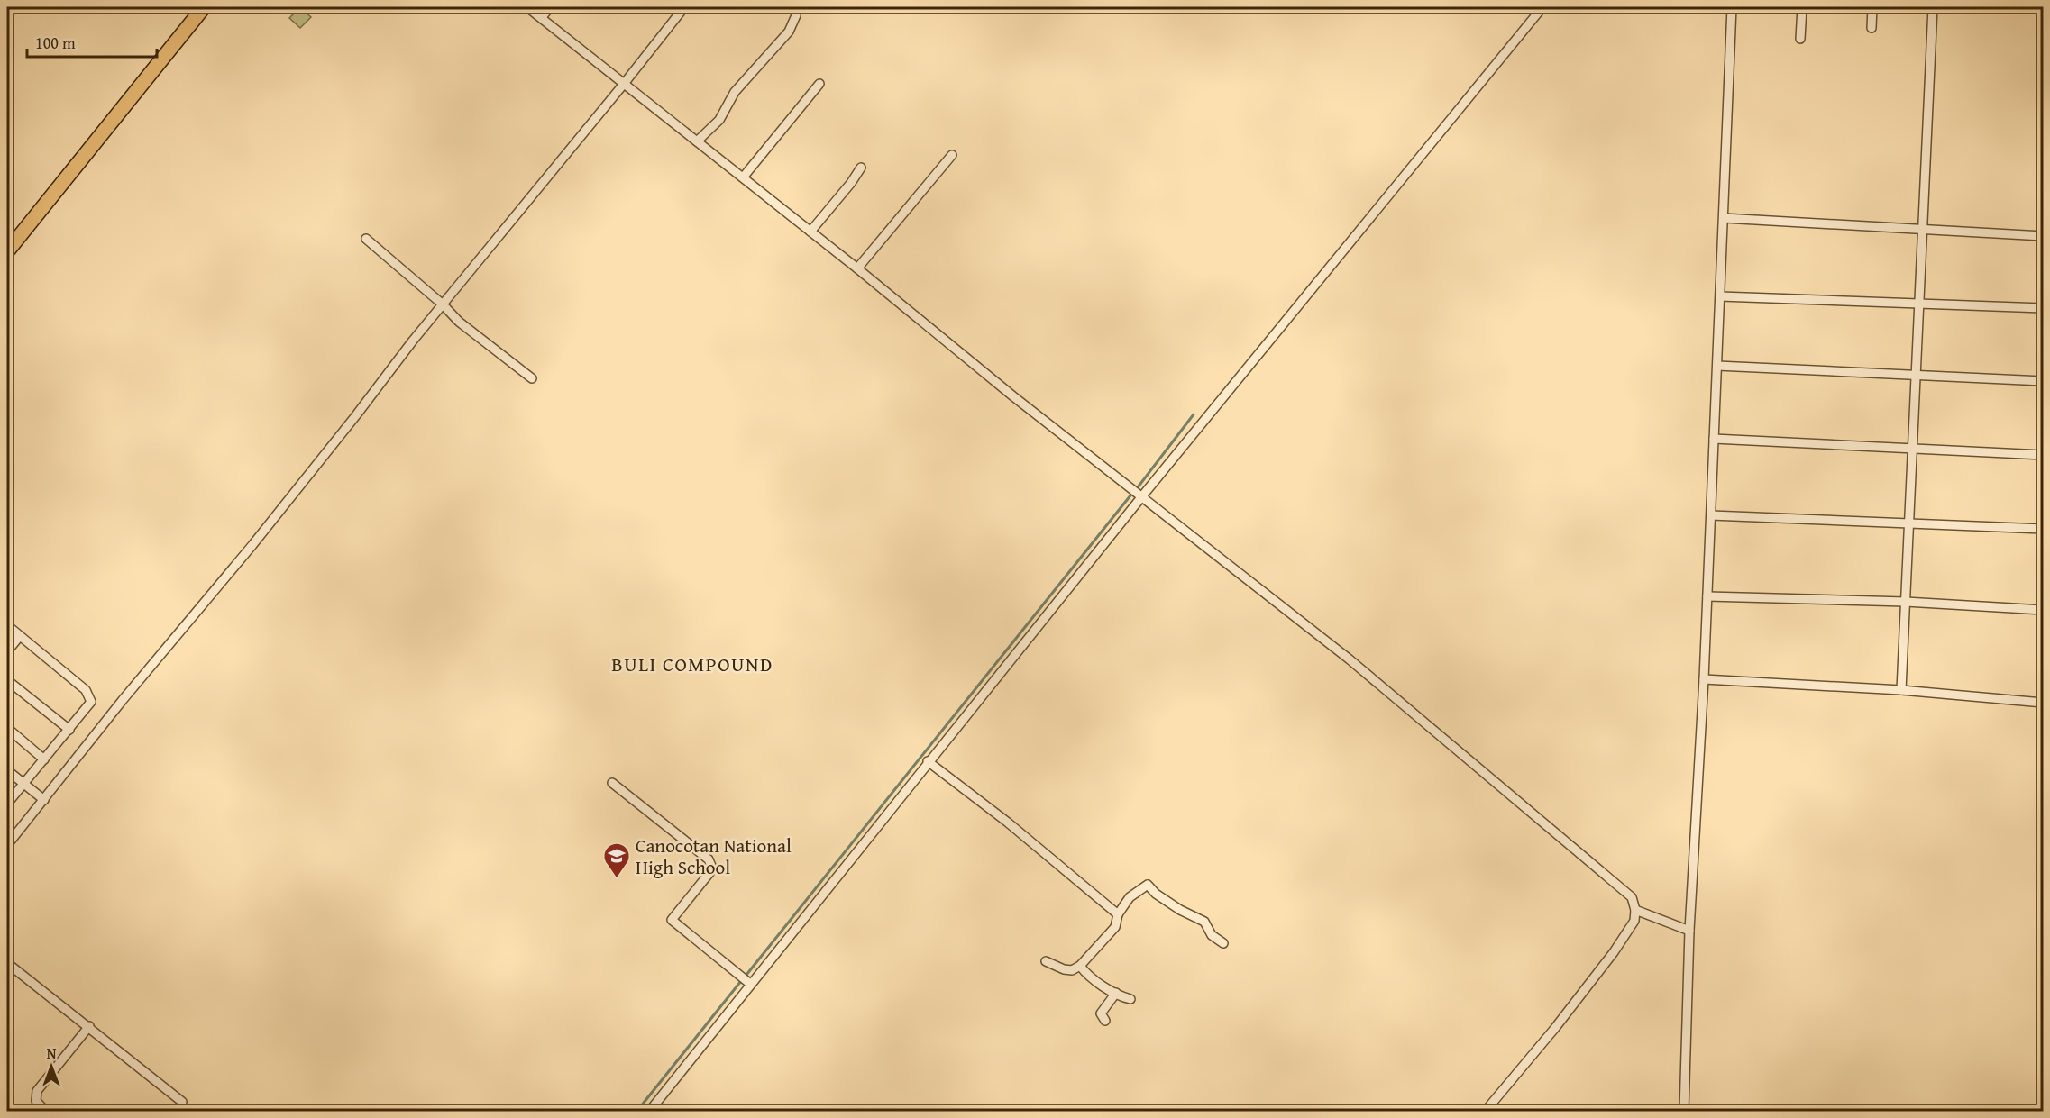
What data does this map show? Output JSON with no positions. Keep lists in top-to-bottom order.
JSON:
{
  "districts": ["BULI COMPOUND"],
  "places": {
    "school or university": ["Canocotan National High School"]
  },
  "scale_bar": "100 m",
  "north": "top"
}
